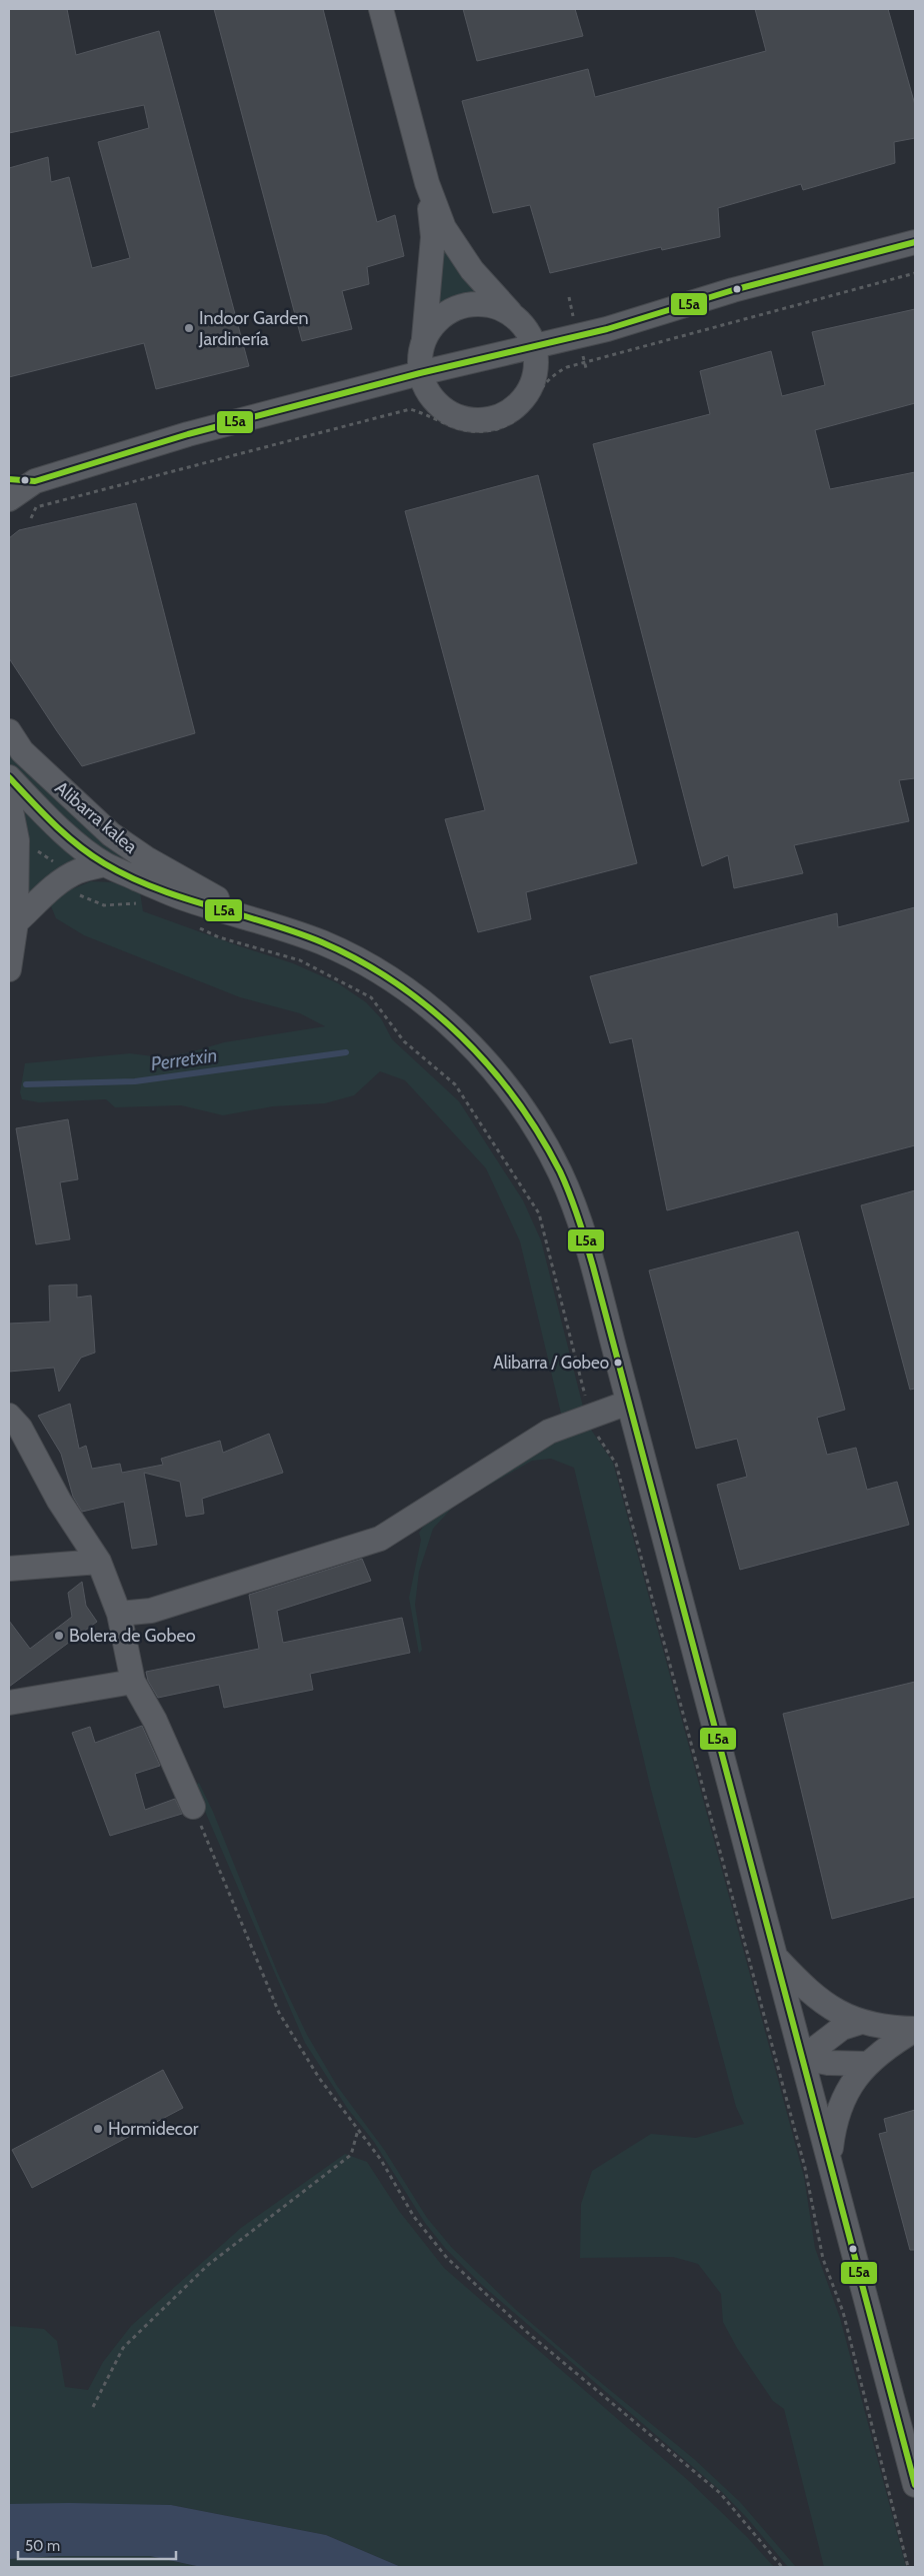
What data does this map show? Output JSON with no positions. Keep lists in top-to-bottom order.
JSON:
{
  "streets": {
    "street": ["Alibarra kalea"]
  },
  "water": ["Perretxin"],
  "places": [
    "Indoor Garden Jardinería",
    "Alibarra / Gobeo",
    "Bolera de Gobeo",
    "Hormidecor"
  ],
  "lines": ["transit line L5a"],
  "scale_bar": "50 m"
}
